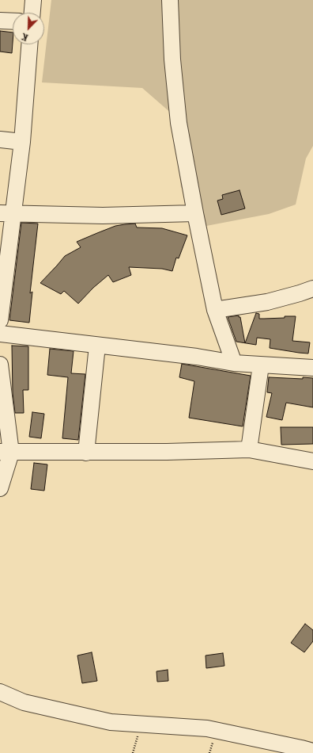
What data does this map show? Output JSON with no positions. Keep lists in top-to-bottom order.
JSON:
{
  "north": "bottom left"
}
